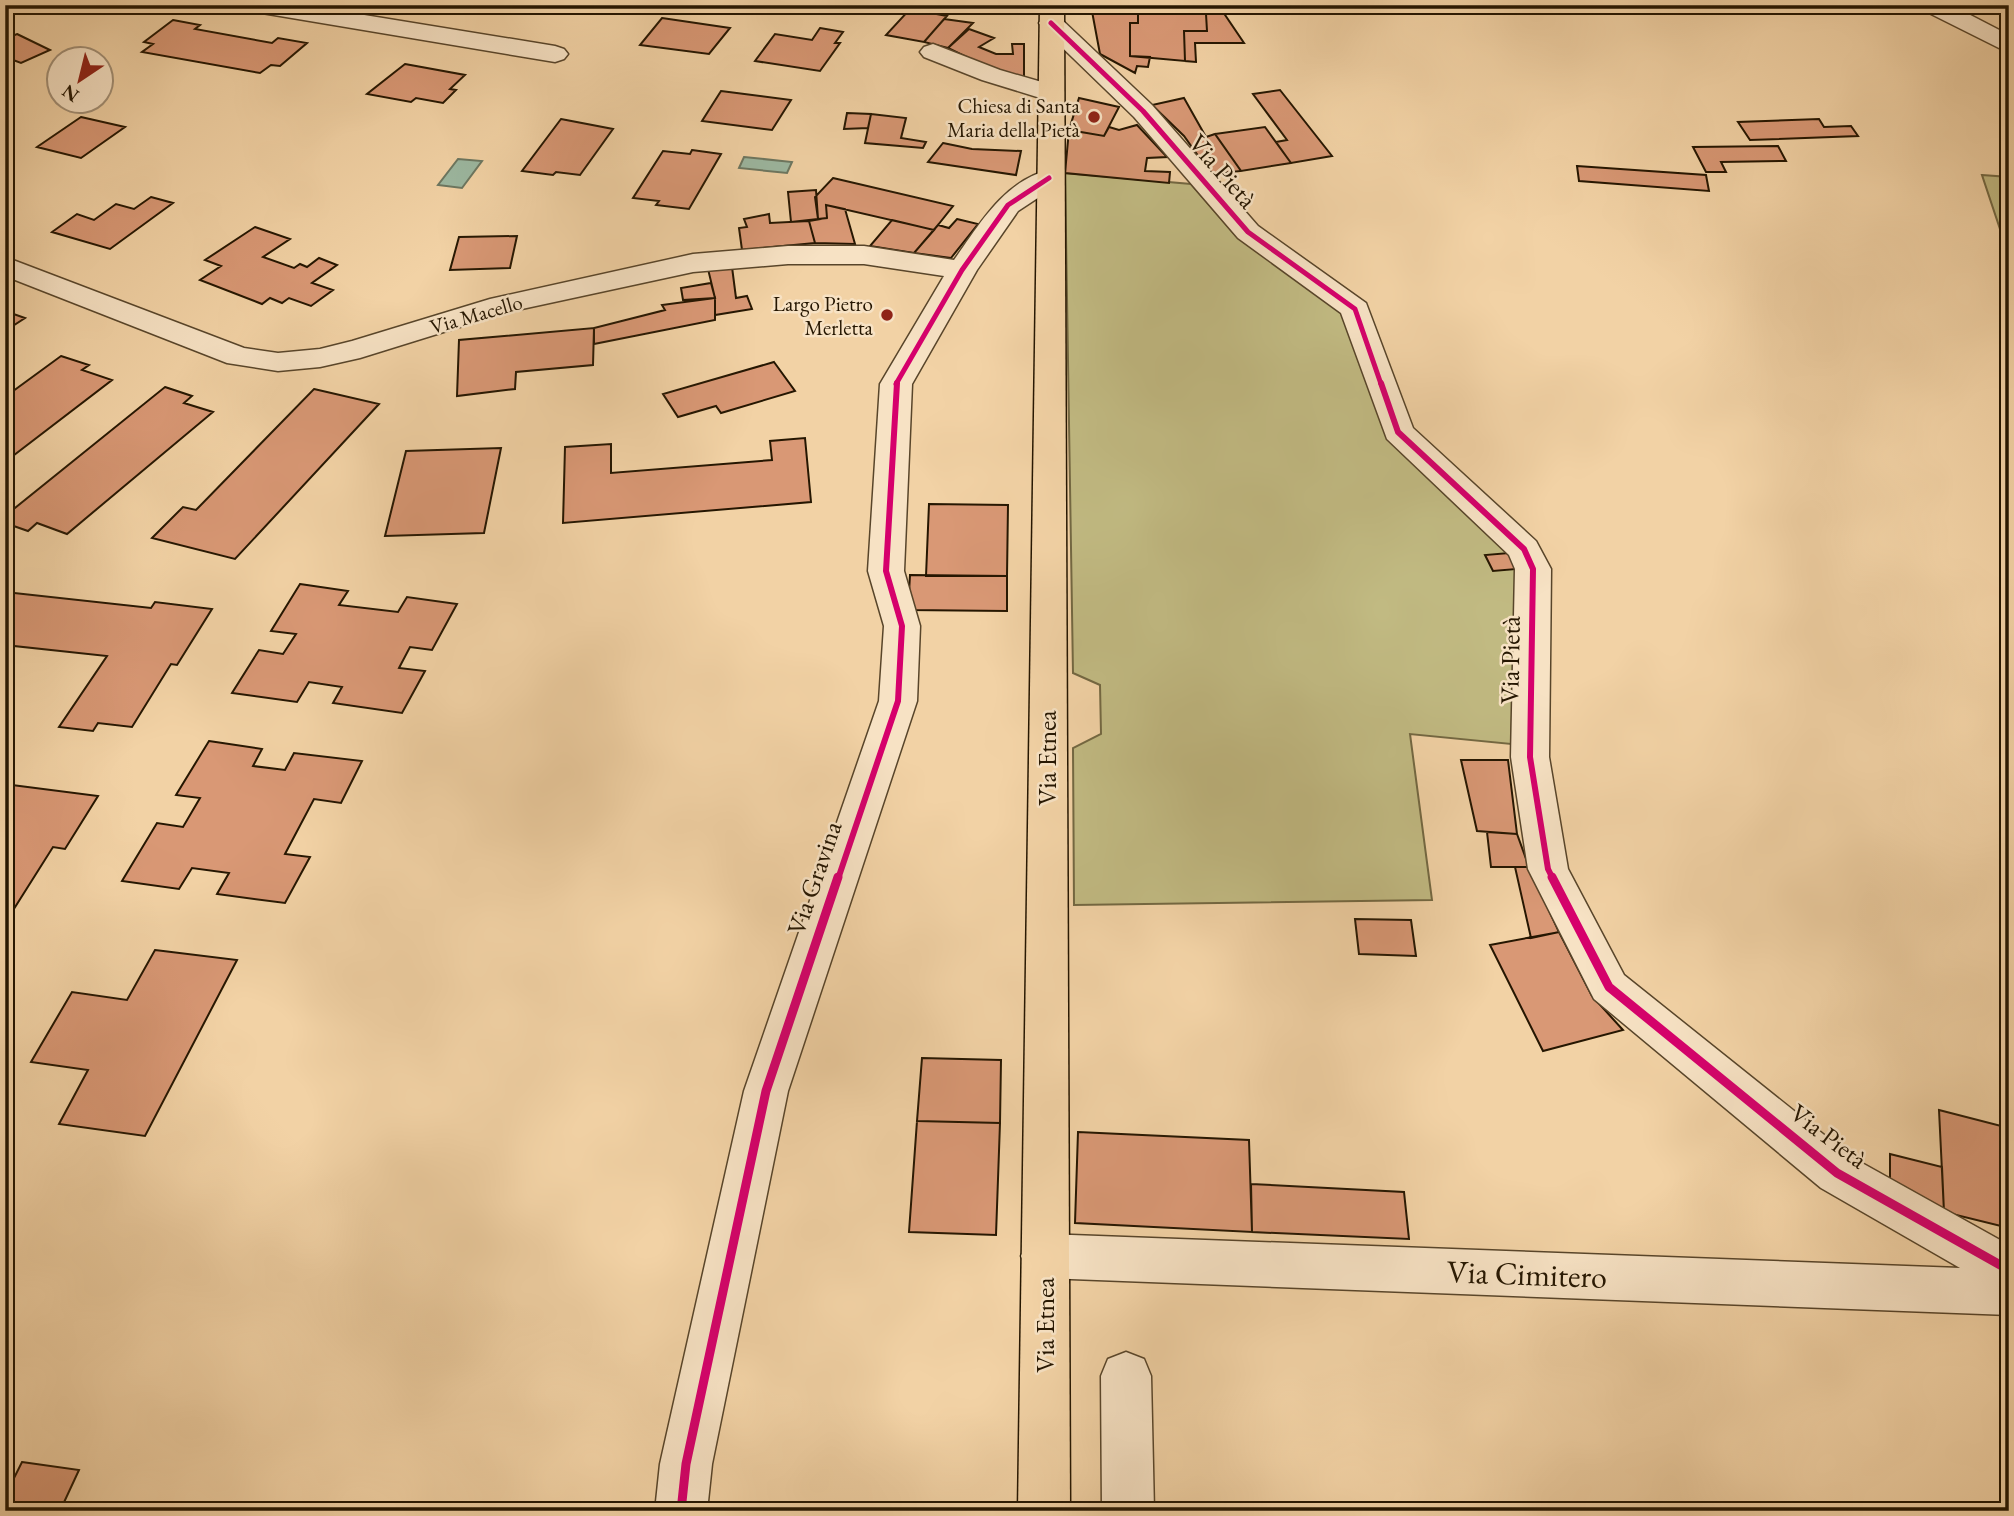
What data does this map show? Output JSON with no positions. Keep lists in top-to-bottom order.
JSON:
{
  "streets": {
    "main road": ["Via Etnea"],
    "street": [
      "Via Pietà",
      "Via Macello",
      "Via Gravina",
      "Via Cimitero"
    ]
  },
  "crossings": [
    ["Via Pietà", "Via Etnea"],
    ["Via Macello", "Via Gravina"],
    ["Via Etnea", "Via Gravina"],
    ["Via Etnea", "Via Cimitero"]
  ],
  "places": ["Chiesa di Santa Maria della Pietà", "Largo Pietro Merletta"],
  "north": "bottom left"
}
